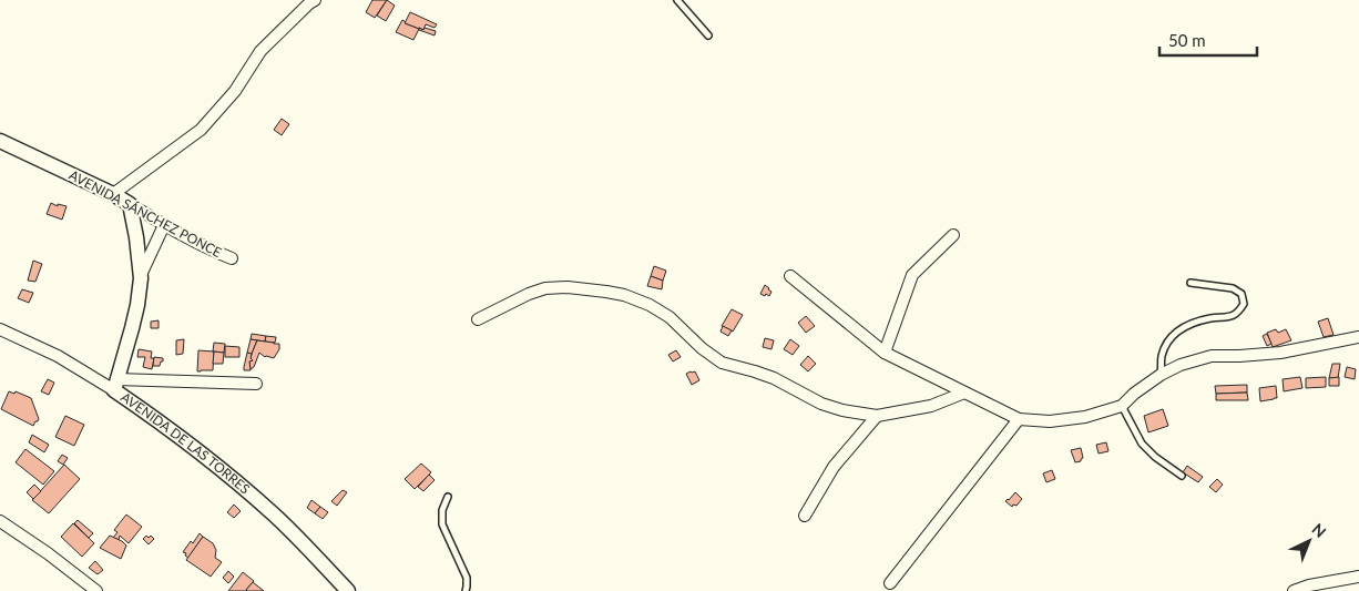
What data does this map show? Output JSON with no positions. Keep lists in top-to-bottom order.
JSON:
{
  "streets": {
    "street": ["AVENIDA SÁNCHEZ PONCE", "AVENIDA DE LAS TORRES"]
  },
  "scale_bar": "50 m",
  "north": "top right"
}
